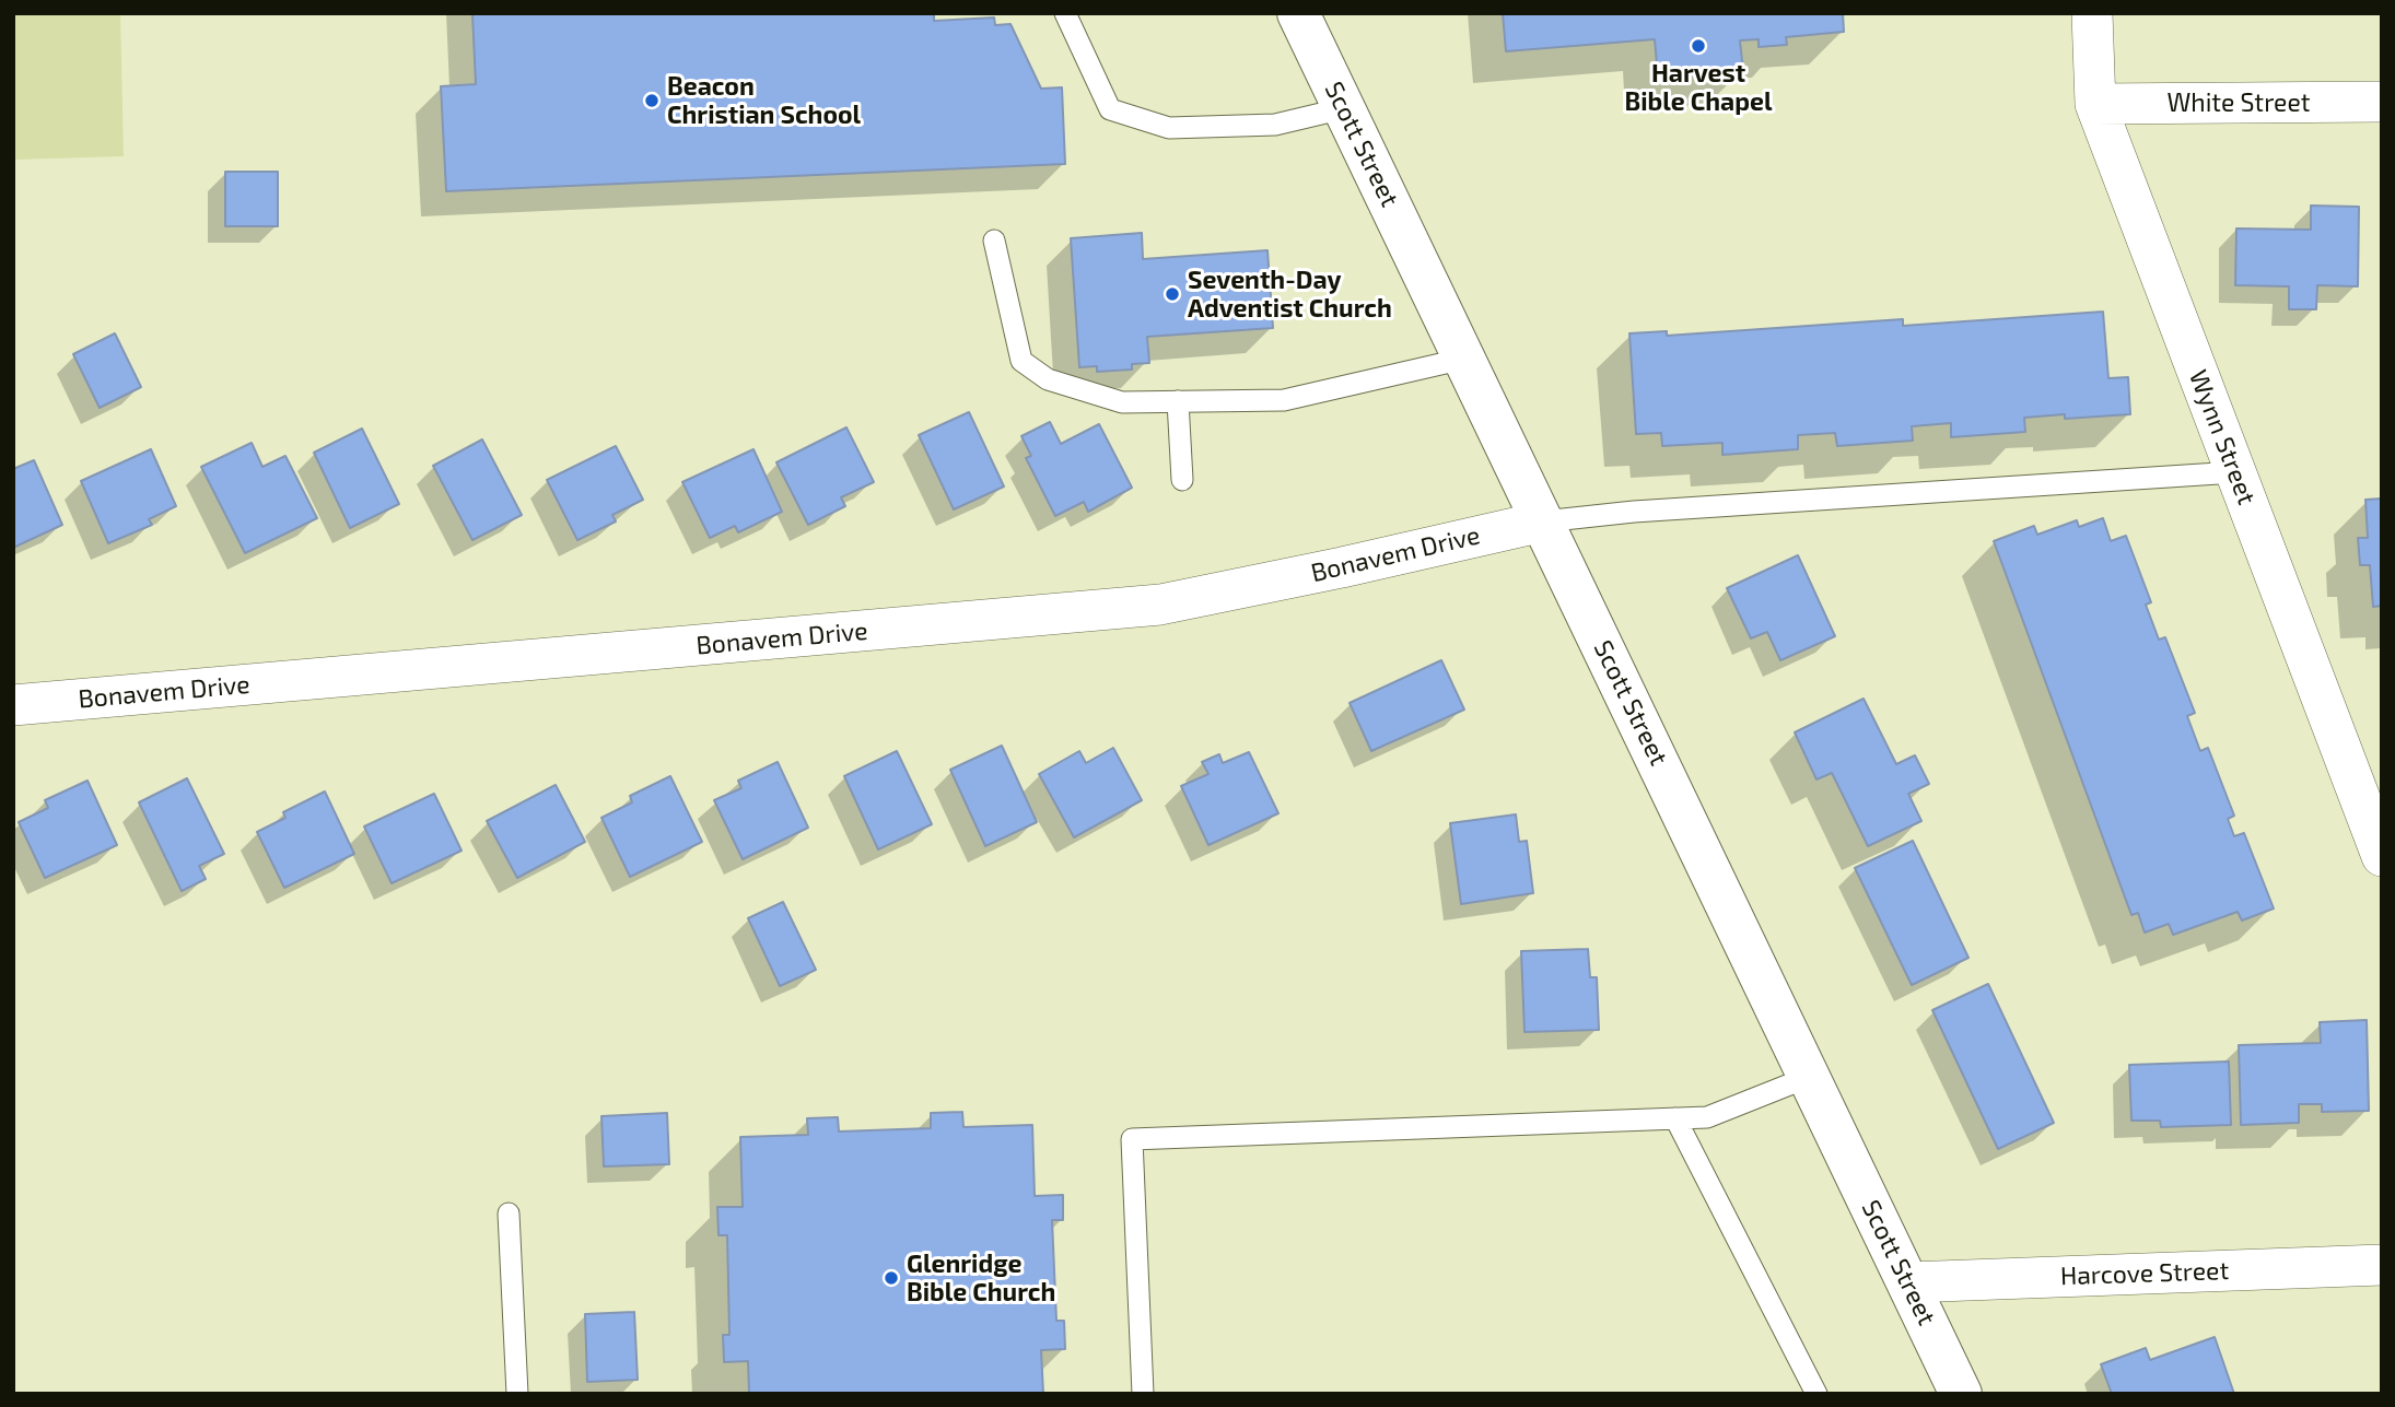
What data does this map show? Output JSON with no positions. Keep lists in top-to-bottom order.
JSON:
{
  "streets": {
    "main road": ["Scott Street"],
    "street": [
      "White Street",
      "Wynn Street",
      "Bonavem Drive",
      "Harcove Street"
    ]
  },
  "crossings": [
    ["White Street", "Wynn Street"],
    ["Scott Street", "Bonavem Drive"],
    ["Scott Street", "Harcove Street"]
  ],
  "places": [
    "Harvest Bible Chapel",
    "Beacon Christian School",
    "Seventh-Day Adventist Church",
    "Glenridge Bible Church"
  ]
}
